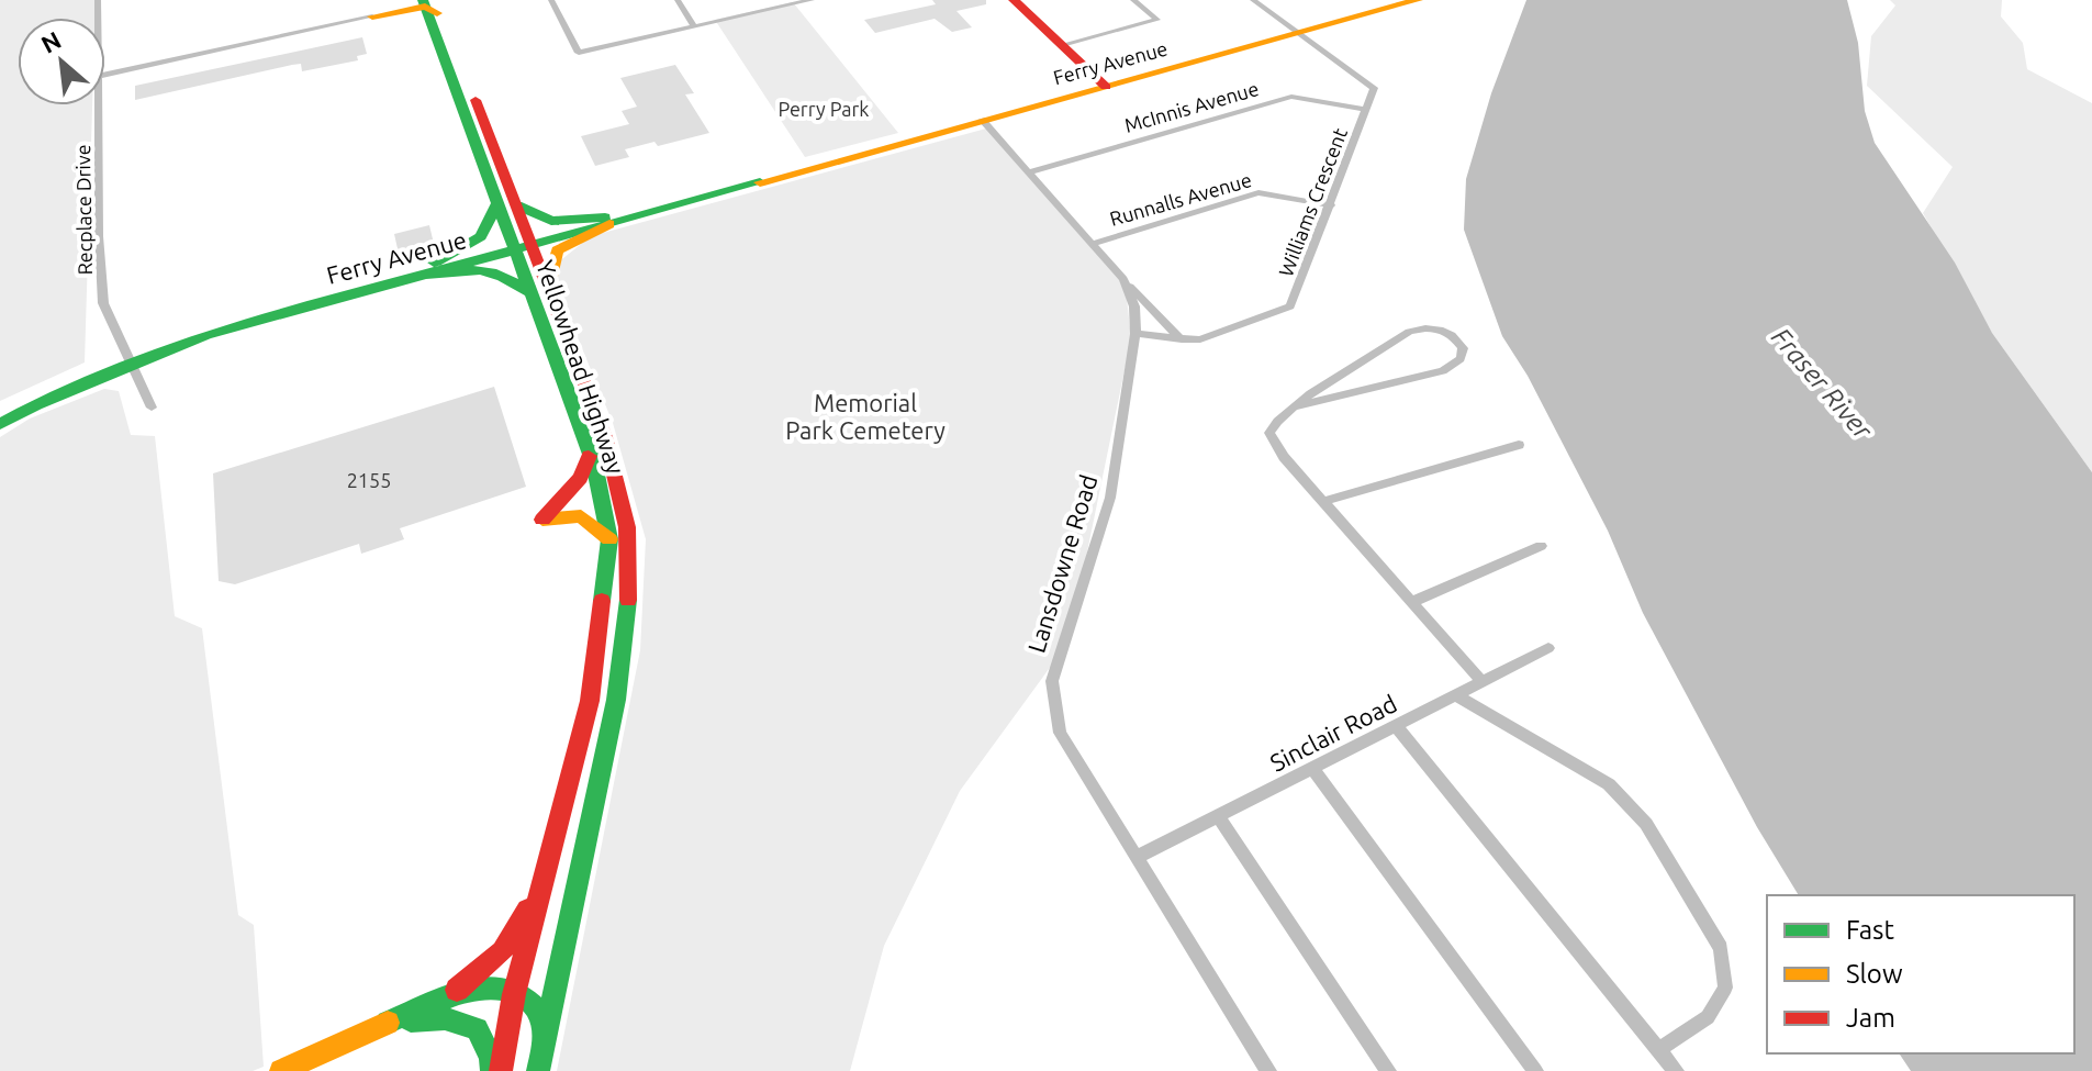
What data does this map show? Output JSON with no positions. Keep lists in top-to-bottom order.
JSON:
{
  "streets": {
    "main road": ["Ferry Avenue", "Yellowhead Highway"],
    "street": [
      "McInnis Avenue",
      "Runnalls Avenue",
      "Williams Crescent",
      "Recplace Drive",
      "Lansdowne Road",
      "Sinclair Road"
    ]
  },
  "crossings": [
    ["Ferry Avenue", "Williams Crescent"],
    ["Ferry Avenue", "Recplace Drive"],
    ["Ferry Avenue", "Yellowhead Highway"],
    ["Ferry Avenue", "Lansdowne Road"],
    ["McInnis Avenue", "Williams Crescent"],
    ["McInnis Avenue", "Lansdowne Road"],
    ["Runnalls Avenue", "Williams Crescent"],
    ["Runnalls Avenue", "Lansdowne Road"],
    ["Williams Crescent", "Lansdowne Road"],
    ["Lansdowne Road", "Sinclair Road"]
  ],
  "water": ["Fraser River"],
  "parks": ["Perry Park", "Memorial Park Cemetery"],
  "house_numbers": ["2155"],
  "legend": ["Fast", "Slow", "Jam"],
  "north": "top left"
}
